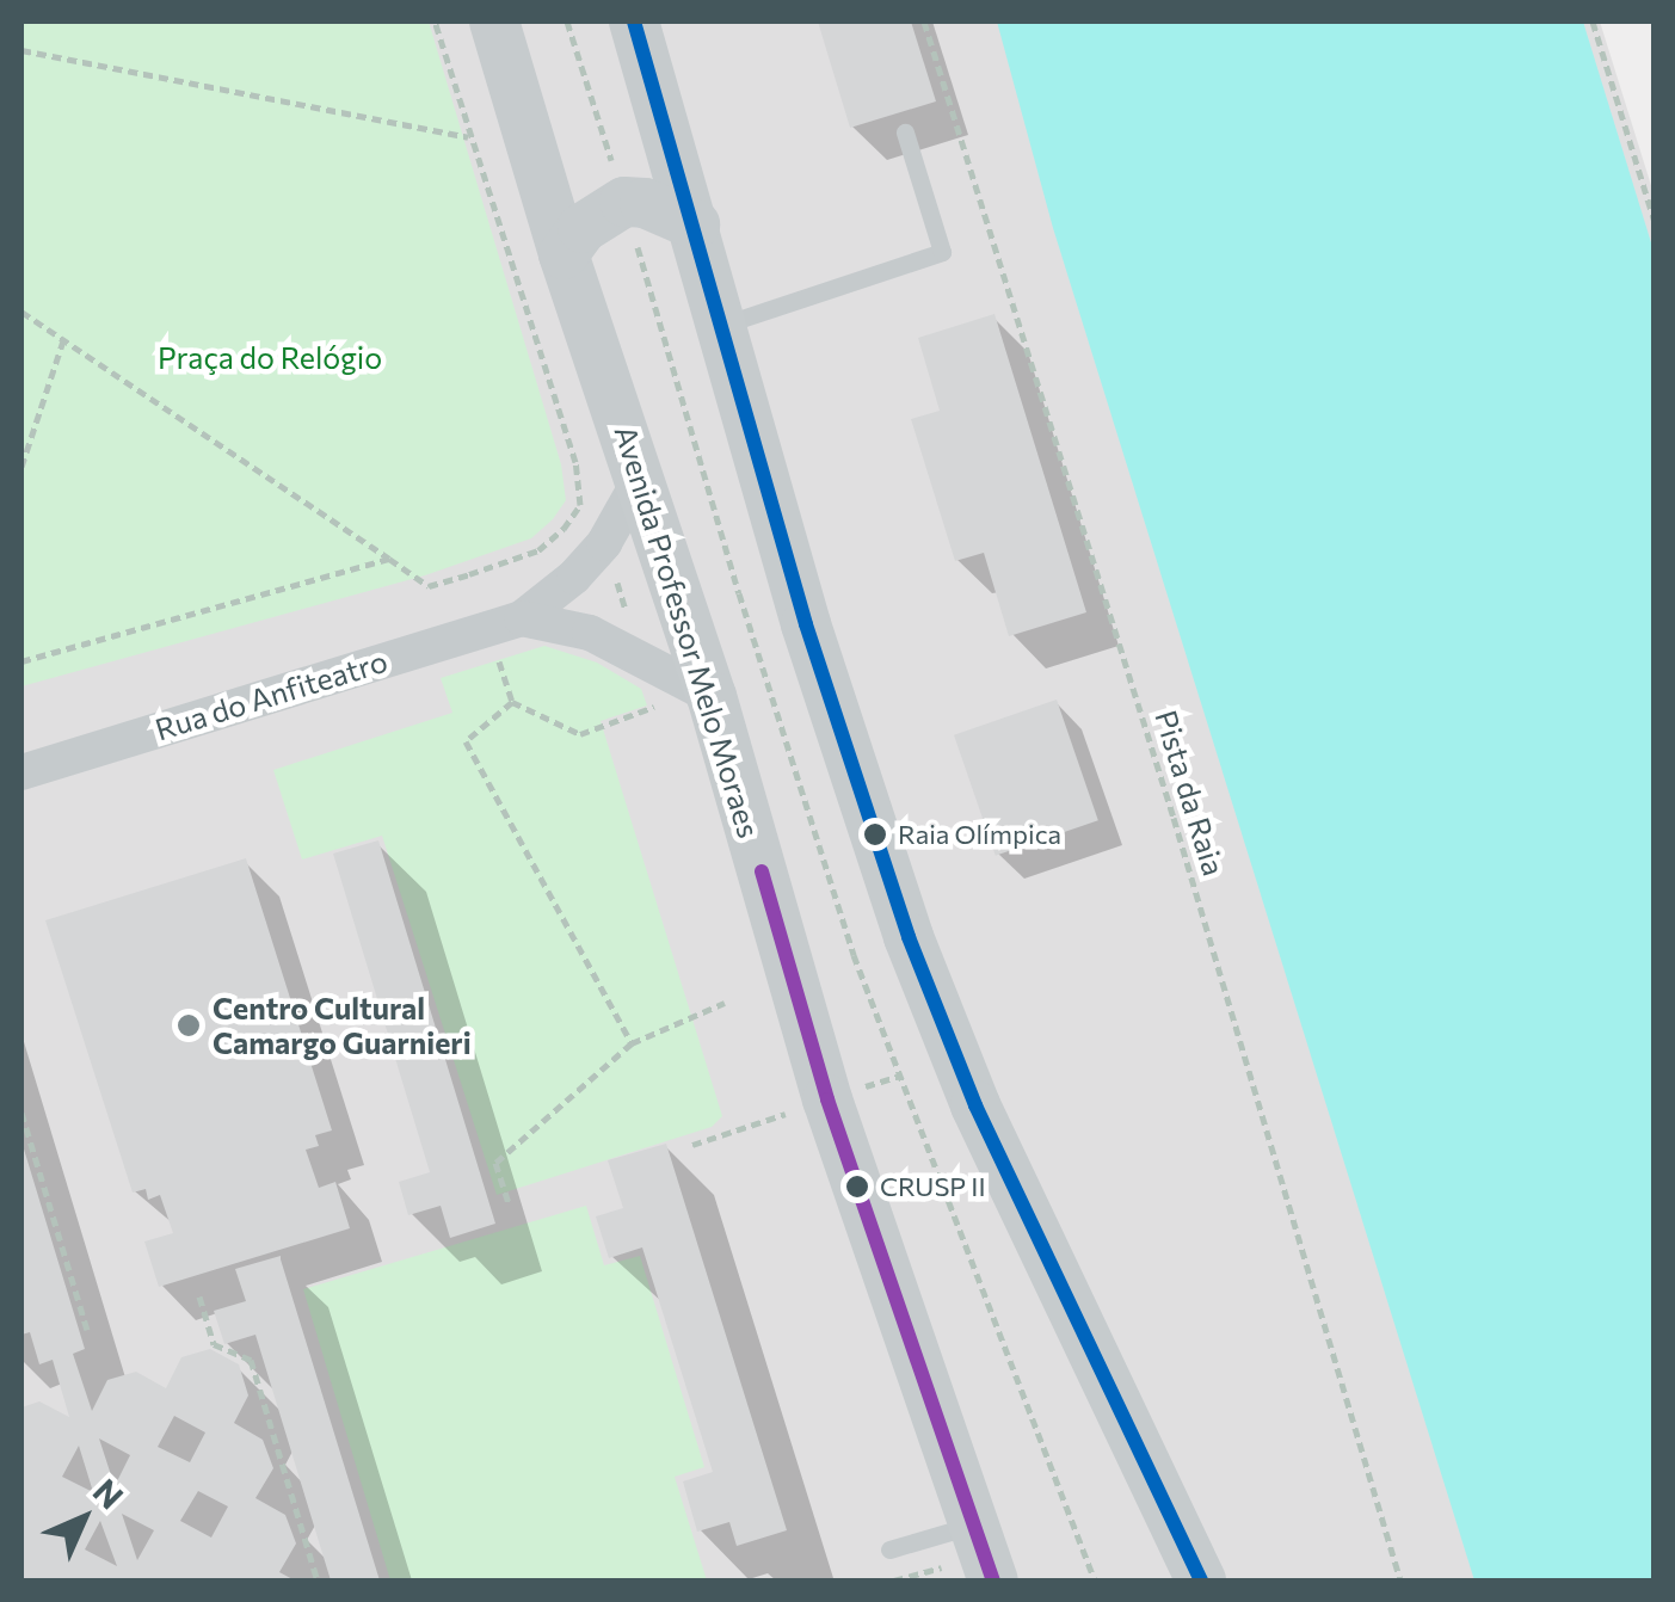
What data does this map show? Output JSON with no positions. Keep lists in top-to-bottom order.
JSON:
{
  "streets": {
    "street": ["Avenida Professor Melo Moraes", "Rua do Anfiteatro"],
    "path": ["Pista da Raia"]
  },
  "crossings": [
    ["Avenida Professor Melo Moraes", "Rua do Anfiteatro"]
  ],
  "parks": ["Praça do Relógio"],
  "places": ["Raia Olímpica", "Centro Cultural Camargo Guarnieri", "CRUSP II"],
  "north": "top right"
}
